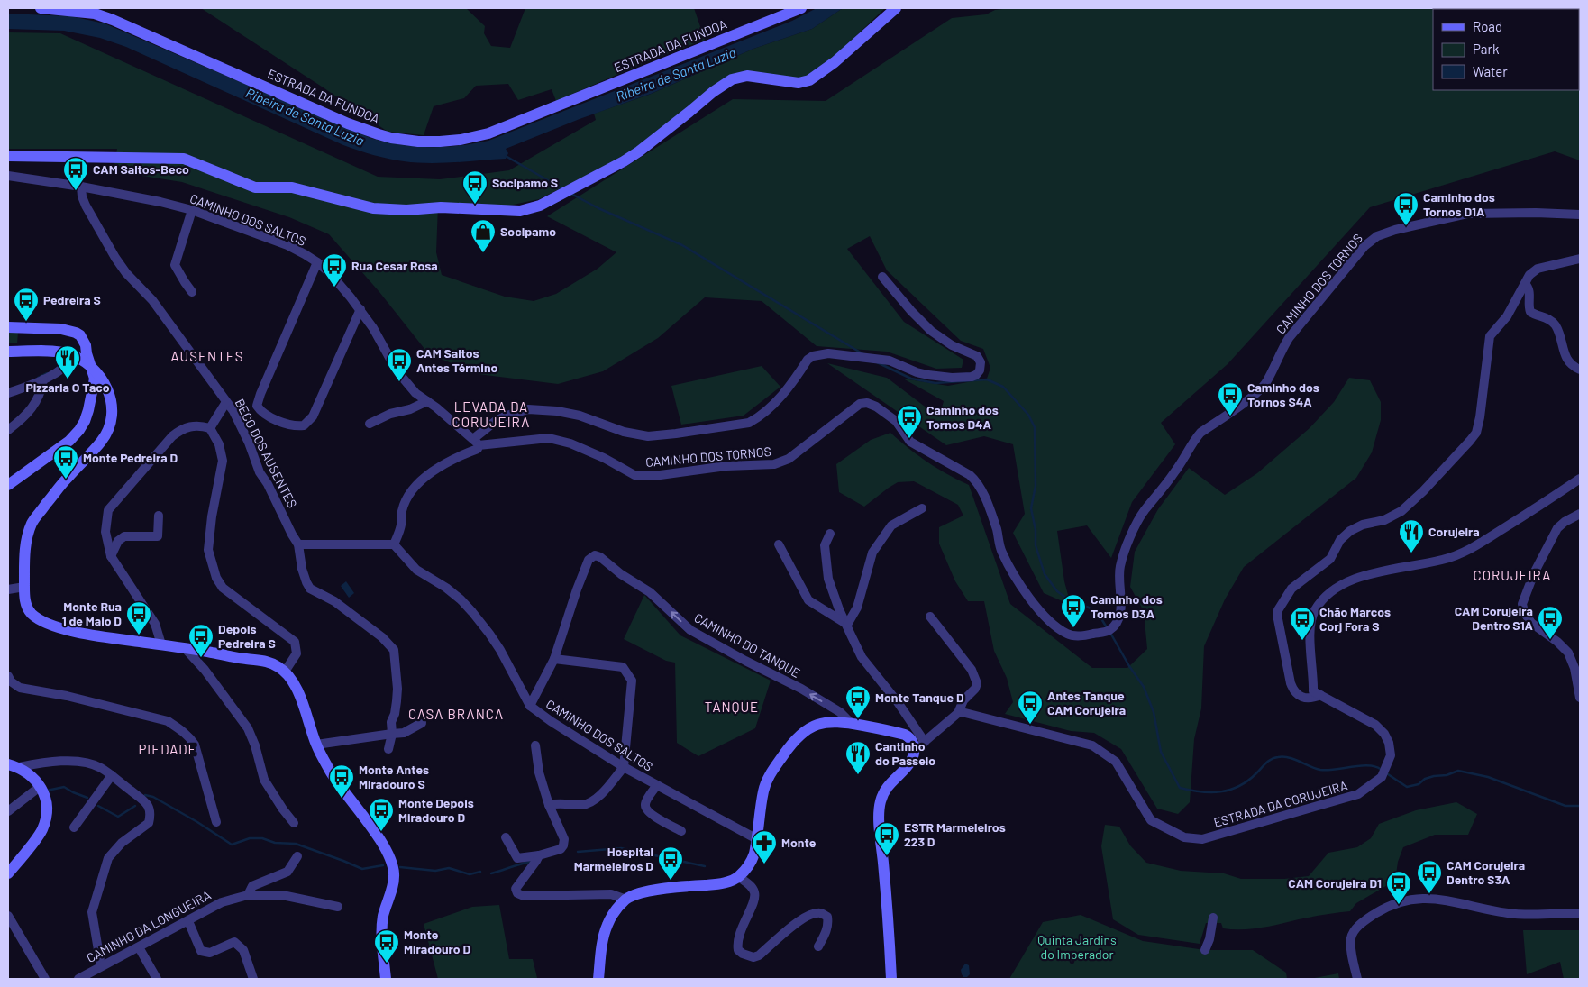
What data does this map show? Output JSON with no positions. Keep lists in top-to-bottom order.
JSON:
{
  "streets": {
    "main road": ["ESTRADA DA FUNDOA"],
    "street": [
      "CAMINHO DOS SALTOS",
      "CAMINHO DOS TORNOS",
      "BECO DOS AUSENTES",
      "CAMINHO DO TANQUE",
      "ESTRADA DA CORUJEIRA",
      "CAMINHO DA LONGUEIRA"
    ]
  },
  "crossings": [
    ["CAMINHO DOS SALTOS", "CAMINHO DOS TORNOS"],
    ["CAMINHO DOS SALTOS", "BECO DOS AUSENTES"]
  ],
  "districts": [
    "AUSENTES",
    "LEVADA DA CORUJEIRA",
    "CORUJEIRA",
    "TANQUE",
    "CASA BRANCA",
    "PIEDADE"
  ],
  "water": ["Ribeira de Santa Luzia"],
  "parks": ["Quinta Jardins do Imperador"],
  "places": {
    "bus stop": [
      "CAM Saltos-Beco",
      "Socipamo S",
      "Caminho dos Tornos D1A",
      "Rua Cesar Rosa",
      "Pedreira S",
      "CAM Saltos Antes Término",
      "Caminho dos Tornos S4A",
      "Caminho dos Tornos D4A",
      "Monte Pedreira D",
      "Caminho dos Tornos D3A",
      "Monte Rua 1 de Maio D",
      "CAM Corujeira Dentro S1A",
      "Chão Marcos Corj Fora S",
      "Depois Pedreira S",
      "Monte Tanque D",
      "Antes Tanque CAM Corujeira",
      "Monte Antes Miradouro S",
      "Monte Depois Miradouro D",
      "ESTR Marmeleiros 223 D",
      "Hospital Marmeleiros D",
      "CAM Corujeira Dentro S3A",
      "CAM Corujeira D1",
      "Monte Miradouro D"
    ],
    "shop": ["Socipamo"],
    "restaurant": ["Pizzaria O Taco", "Corujeira", "Cantinho do Passeio"],
    "pharmacy": ["Monte"]
  },
  "legend": ["Road", "Park", "Water"]
}
